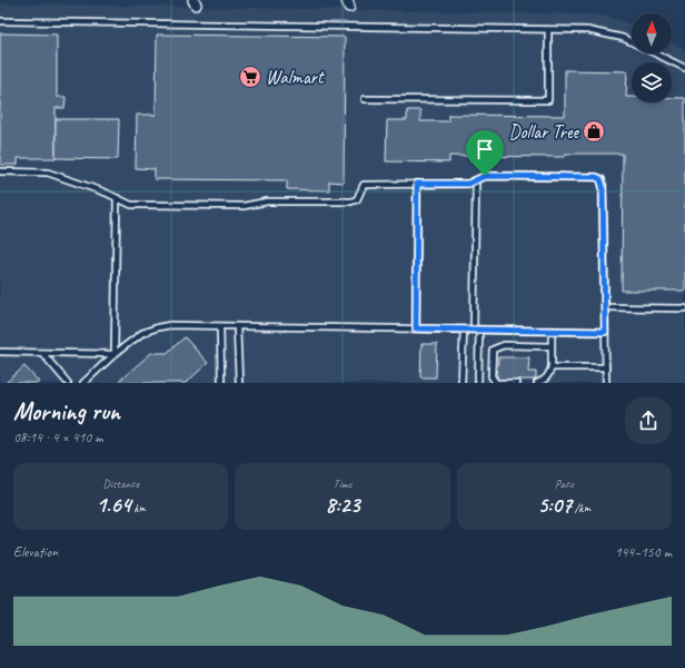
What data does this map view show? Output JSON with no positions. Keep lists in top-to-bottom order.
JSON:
{
  "places": {
    "supermarket": ["Walmart"],
    "shop": ["Dollar Tree"]
  },
  "north": "top",
  "page": {
    "heading": ["Morning run", "08:14 · 4 × 410 m"],
    "stats": [
      ["Distance", "1.64 km"],
      ["Time", "8:23"],
      ["Pace", "5:07 /km"]
    ],
    "chart": ["Elevation", "144–150 m"]
  }
}
